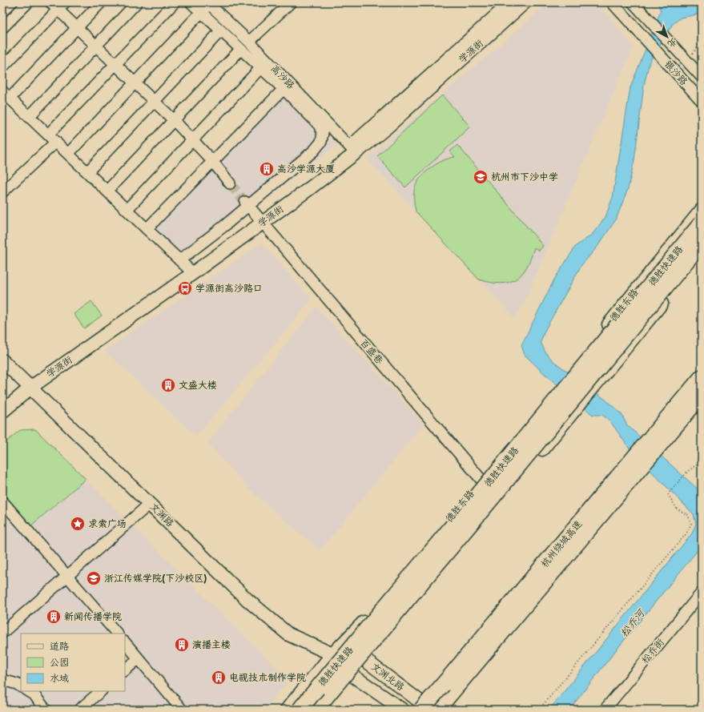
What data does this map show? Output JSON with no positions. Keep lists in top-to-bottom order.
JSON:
{
  "streets": {
    "highway": ["德胜快速路", "杭州绕城高速"],
    "main road": [
      "学源街",
      "德胜东路",
      "文渊路",
      "文渊北路"
    ],
    "street": [
      "银沙路",
      "高沙路",
      "百盛巷",
      "松乔街"
    ]
  },
  "crossings": [
    ["学源街", "高沙路"],
    ["学源街", "百盛巷"],
    ["学源街", "文渊路"],
    ["德胜东路", "百盛巷"],
    ["德胜东路", "文渊路"],
    ["德胜东路", "文渊北路"],
    ["文渊路", "文渊北路"]
  ],
  "water": ["松乔河"],
  "places": {
    "building": [
      "高沙学源大厦",
      "文盛大楼",
      "新闻传播学院",
      "演播主楼",
      "电视技术制作学院"
    ],
    "school or university": ["杭州市下沙中学", "浙江传媒学院(下沙校区)"],
    "bus stop": ["学源街高沙路口"],
    "place": ["求索广场"]
  },
  "legend": ["道路", "公园", "水域"],
  "north": "bottom right"
}
